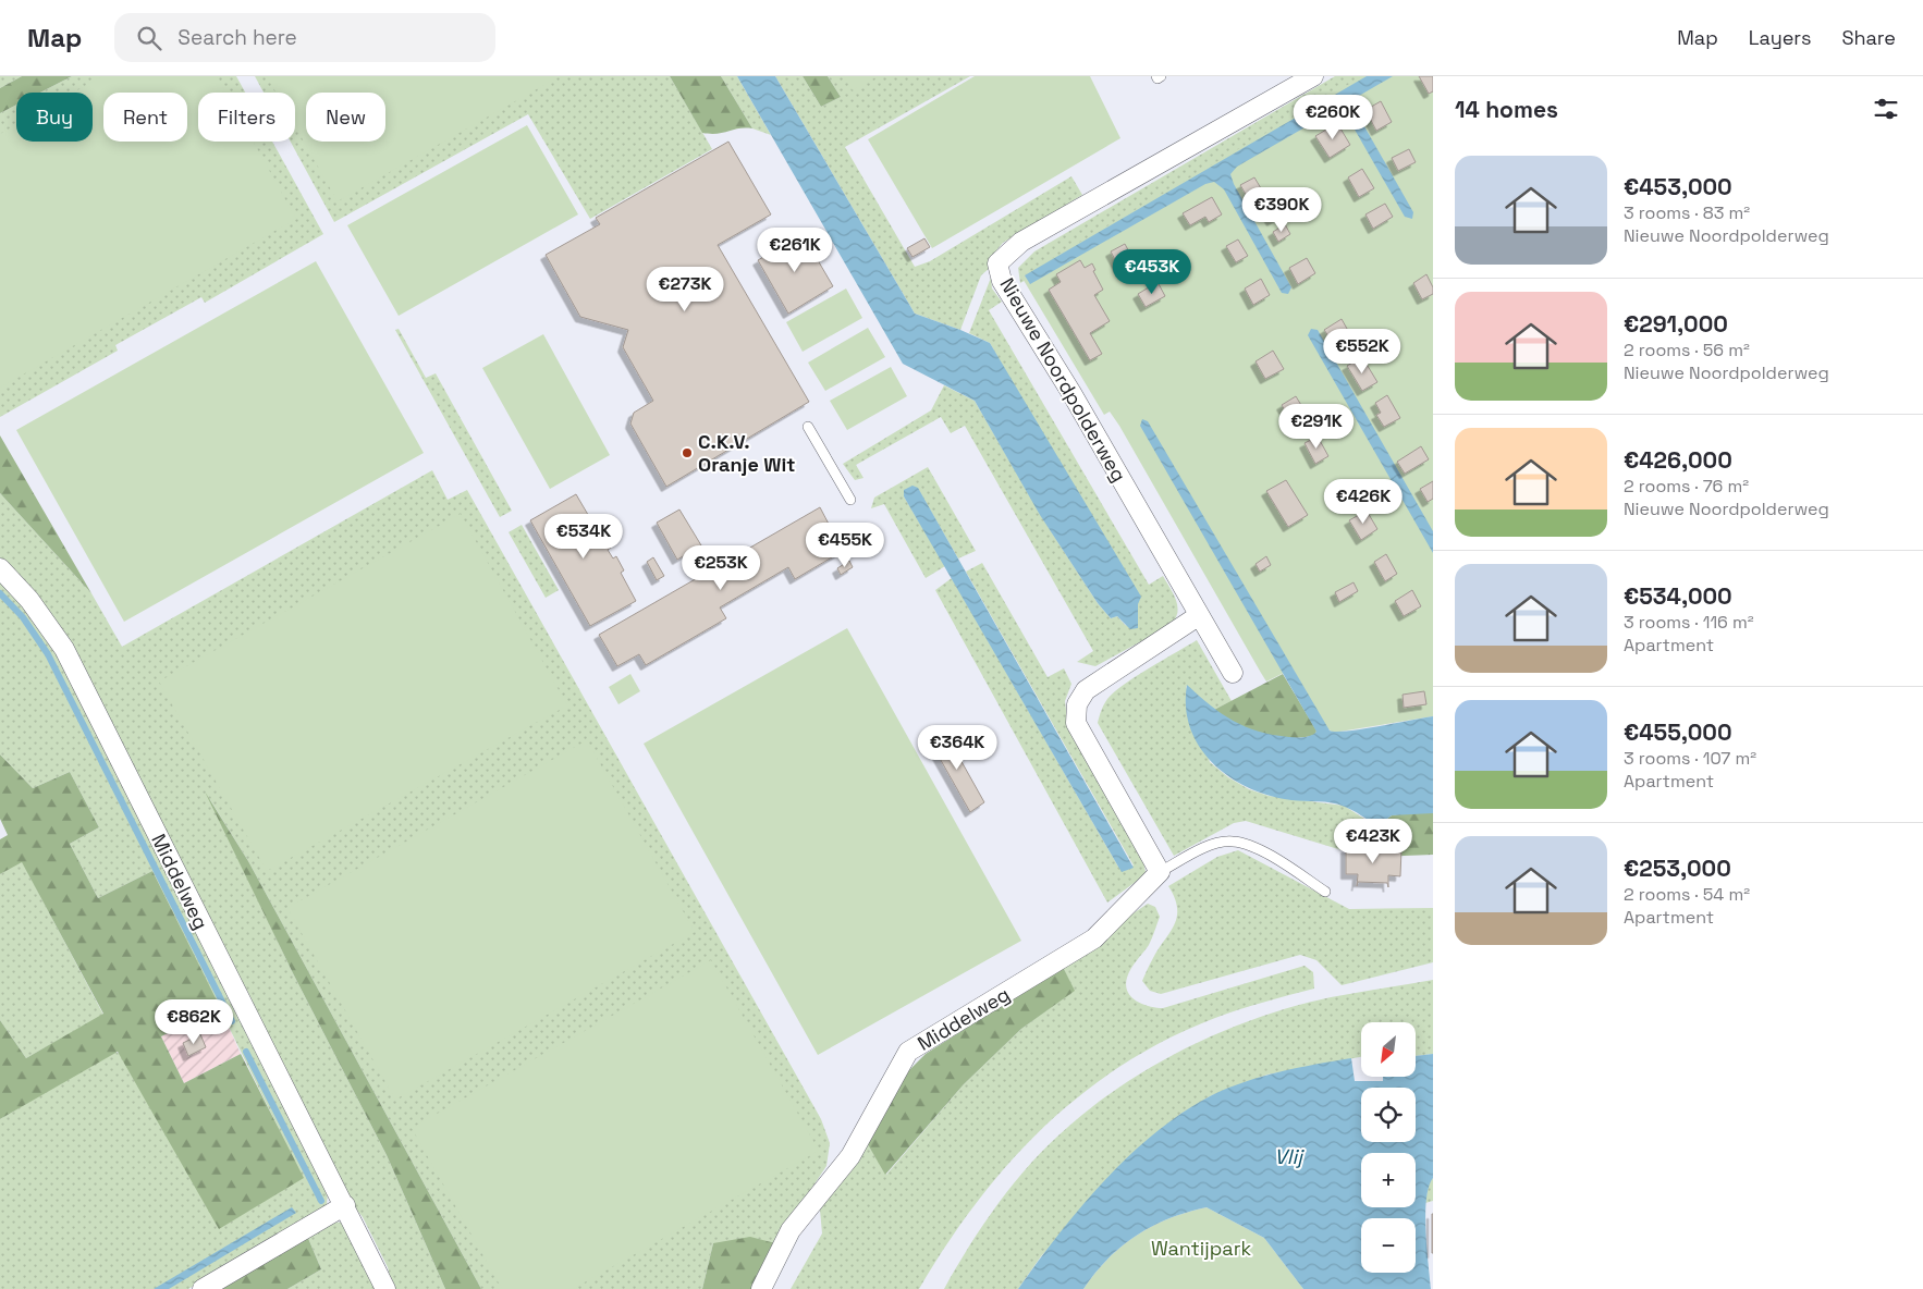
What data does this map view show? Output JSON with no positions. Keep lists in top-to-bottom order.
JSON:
{
  "streets": {
    "street": ["Nieuwe Noordpolderweg", "Middelweg"]
  },
  "water": ["Vlij"],
  "parks": ["Wantijpark"],
  "places": ["C.K.V. Oranje Wit"],
  "north": "bottom left",
  "page": {
    "header": "Map",
    "search": "Search here",
    "nav": ["Map", "Layers", "Share"],
    "heading": "14 homes",
    "chip": [
      "Buy",
      "Rent",
      "Filters",
      "New"
    ],
    "price": [
      "€260K",
      "€390K",
      "€261K",
      "€453K",
      "€273K",
      "€552K",
      "€291K",
      "€426K",
      "€534K",
      "€455K",
      "€253K",
      "€364K",
      "€423K",
      "€862K"
    ],
    "list": [
      {
        "name": "€453,000",
        "note": "3 rooms · 83 m² · Nieuwe Noordpolderweg"
      },
      {
        "name": "€291,000",
        "note": "2 rooms · 56 m² · Nieuwe Noordpolderweg"
      },
      {
        "name": "€426,000",
        "note": "2 rooms · 76 m² · Nieuwe Noordpolderweg"
      },
      {
        "name": "€534,000",
        "note": "3 rooms · 116 m² · Apartment"
      },
      {
        "name": "€455,000",
        "note": "3 rooms · 107 m² · Apartment"
      },
      {
        "name": "€253,000",
        "note": "2 rooms · 54 m² · Apartment"
      }
    ],
    "map_buttons": ["+", "−"]
  }
}
